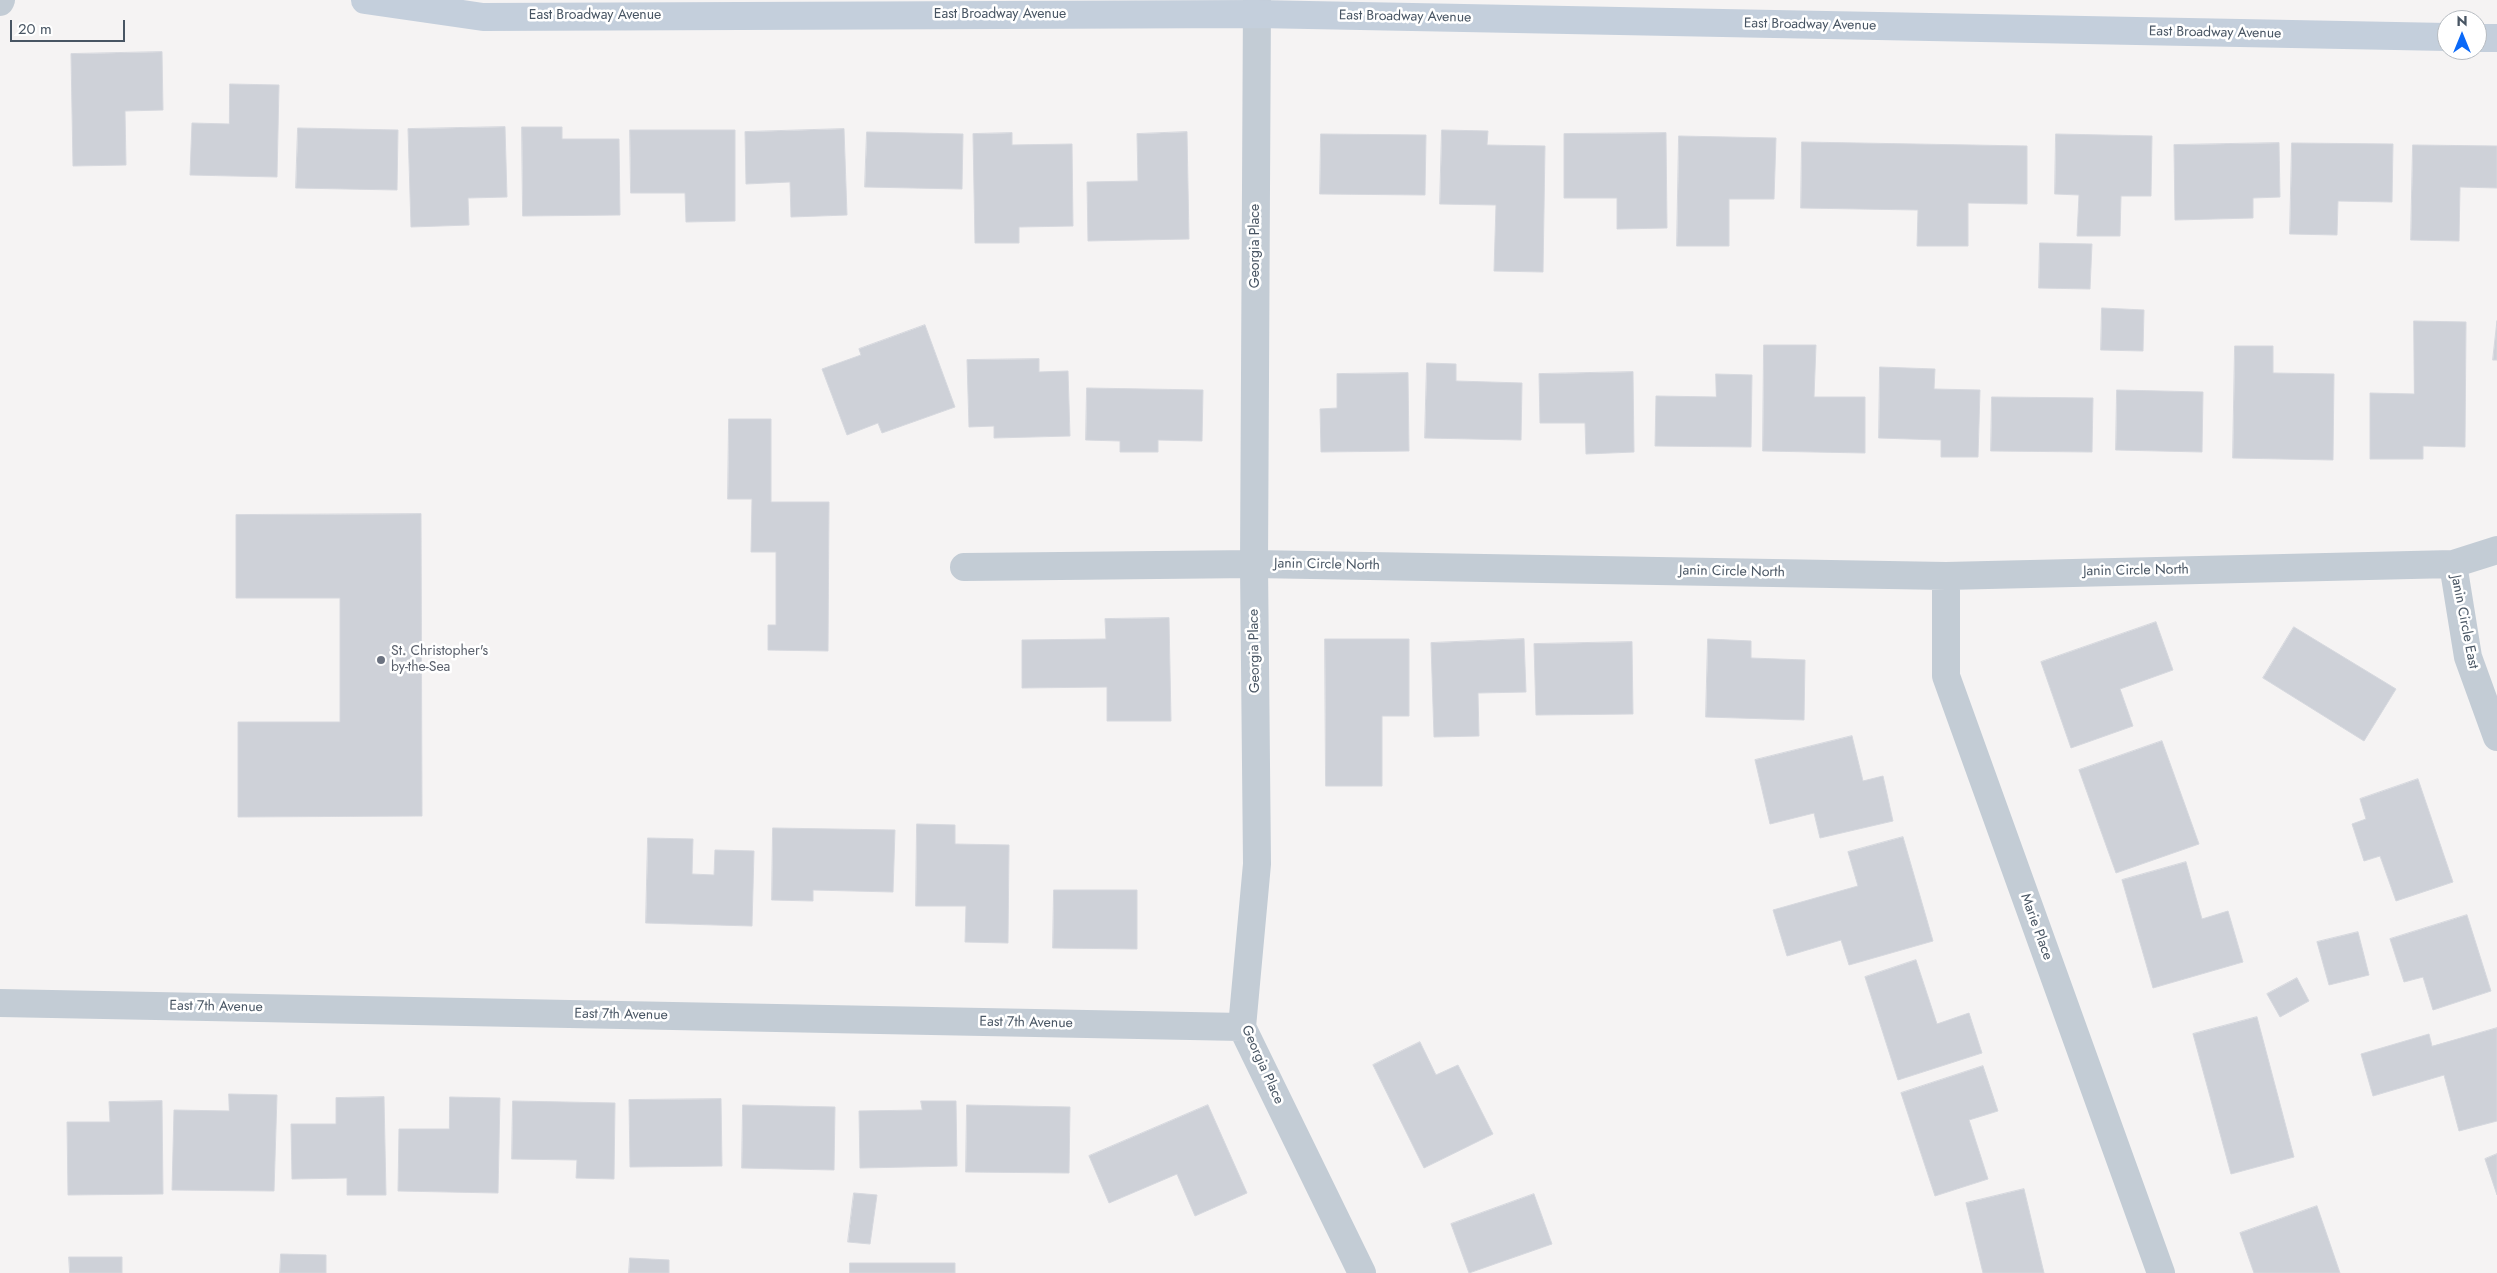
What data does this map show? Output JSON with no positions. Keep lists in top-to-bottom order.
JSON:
{
  "streets": {
    "street": [
      "East Broadway Avenue",
      "Georgia Place",
      "Janin Circle North",
      "Janin Circle East",
      "Marie Place",
      "East 7th Avenue"
    ]
  },
  "crossings": [
    ["East Broadway Avenue", "Georgia Place"],
    ["Georgia Place", "Janin Circle North"],
    ["Georgia Place", "East 7th Avenue"],
    ["Janin Circle North", "Janin Circle East"],
    ["Janin Circle North", "Marie Place"]
  ],
  "places": ["St. Christopher's by-the-Sea"],
  "scale_bar": "20 m",
  "north": "top"
}
